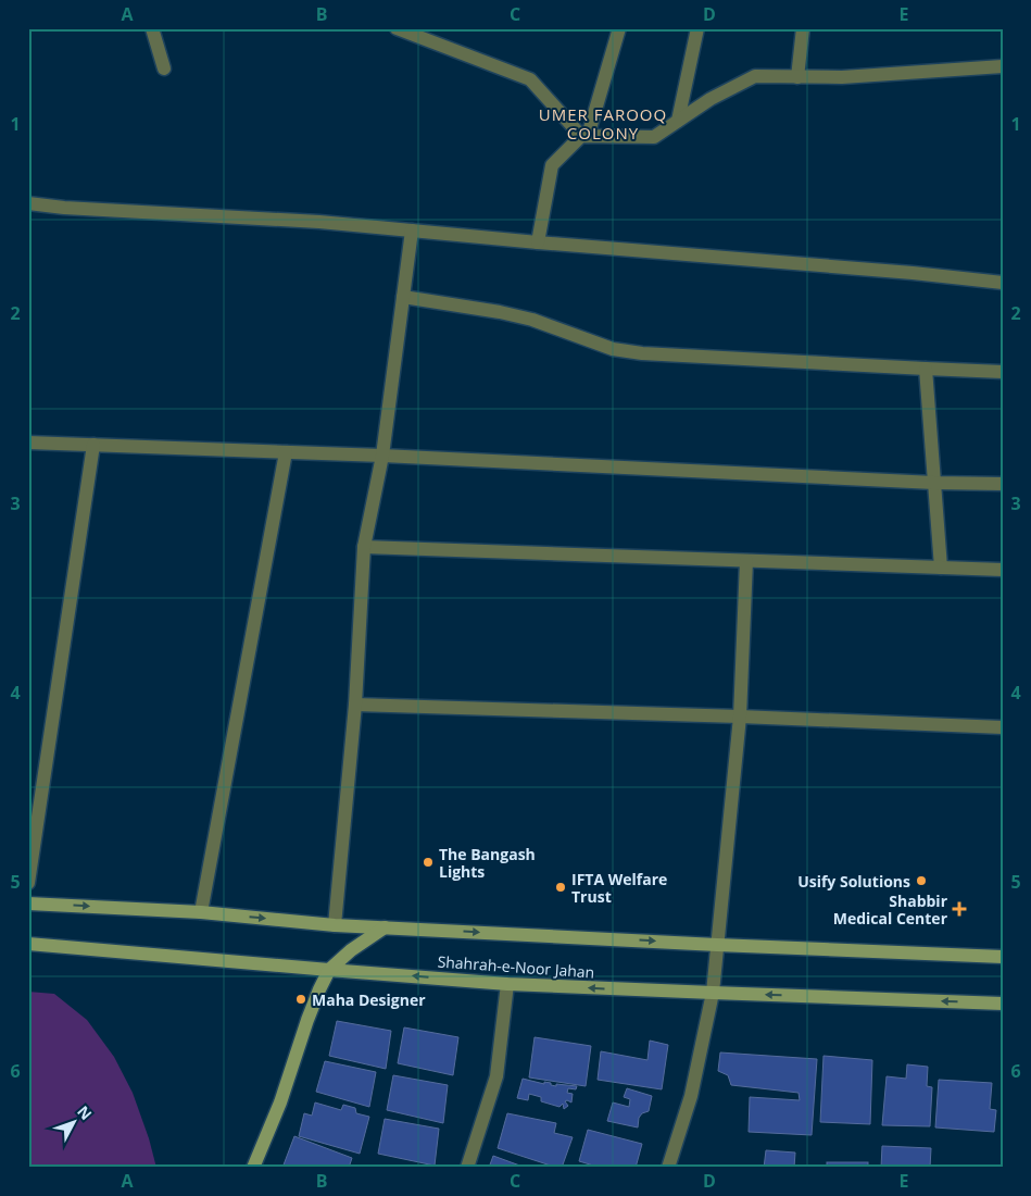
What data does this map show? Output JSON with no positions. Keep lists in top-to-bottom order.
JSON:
{
  "streets": {
    "main road": ["Shahrah-e-Noor Jahan"]
  },
  "districts": ["UMER FAROOQ COLONY"],
  "places": {
    "other": [
      "The Bangash Lights",
      "Usify Solutions",
      "IFTA Welfare Trust",
      "Maha Designer"
    ],
    "health": ["Shabbir Medical Center"]
  },
  "north": "top right",
  "grid": {
    "columns": [
      "A",
      "B",
      "C",
      "D",
      "E"
    ],
    "rows": [
      "1",
      "2",
      "3",
      "4",
      "5",
      "6"
    ]
  }
}
